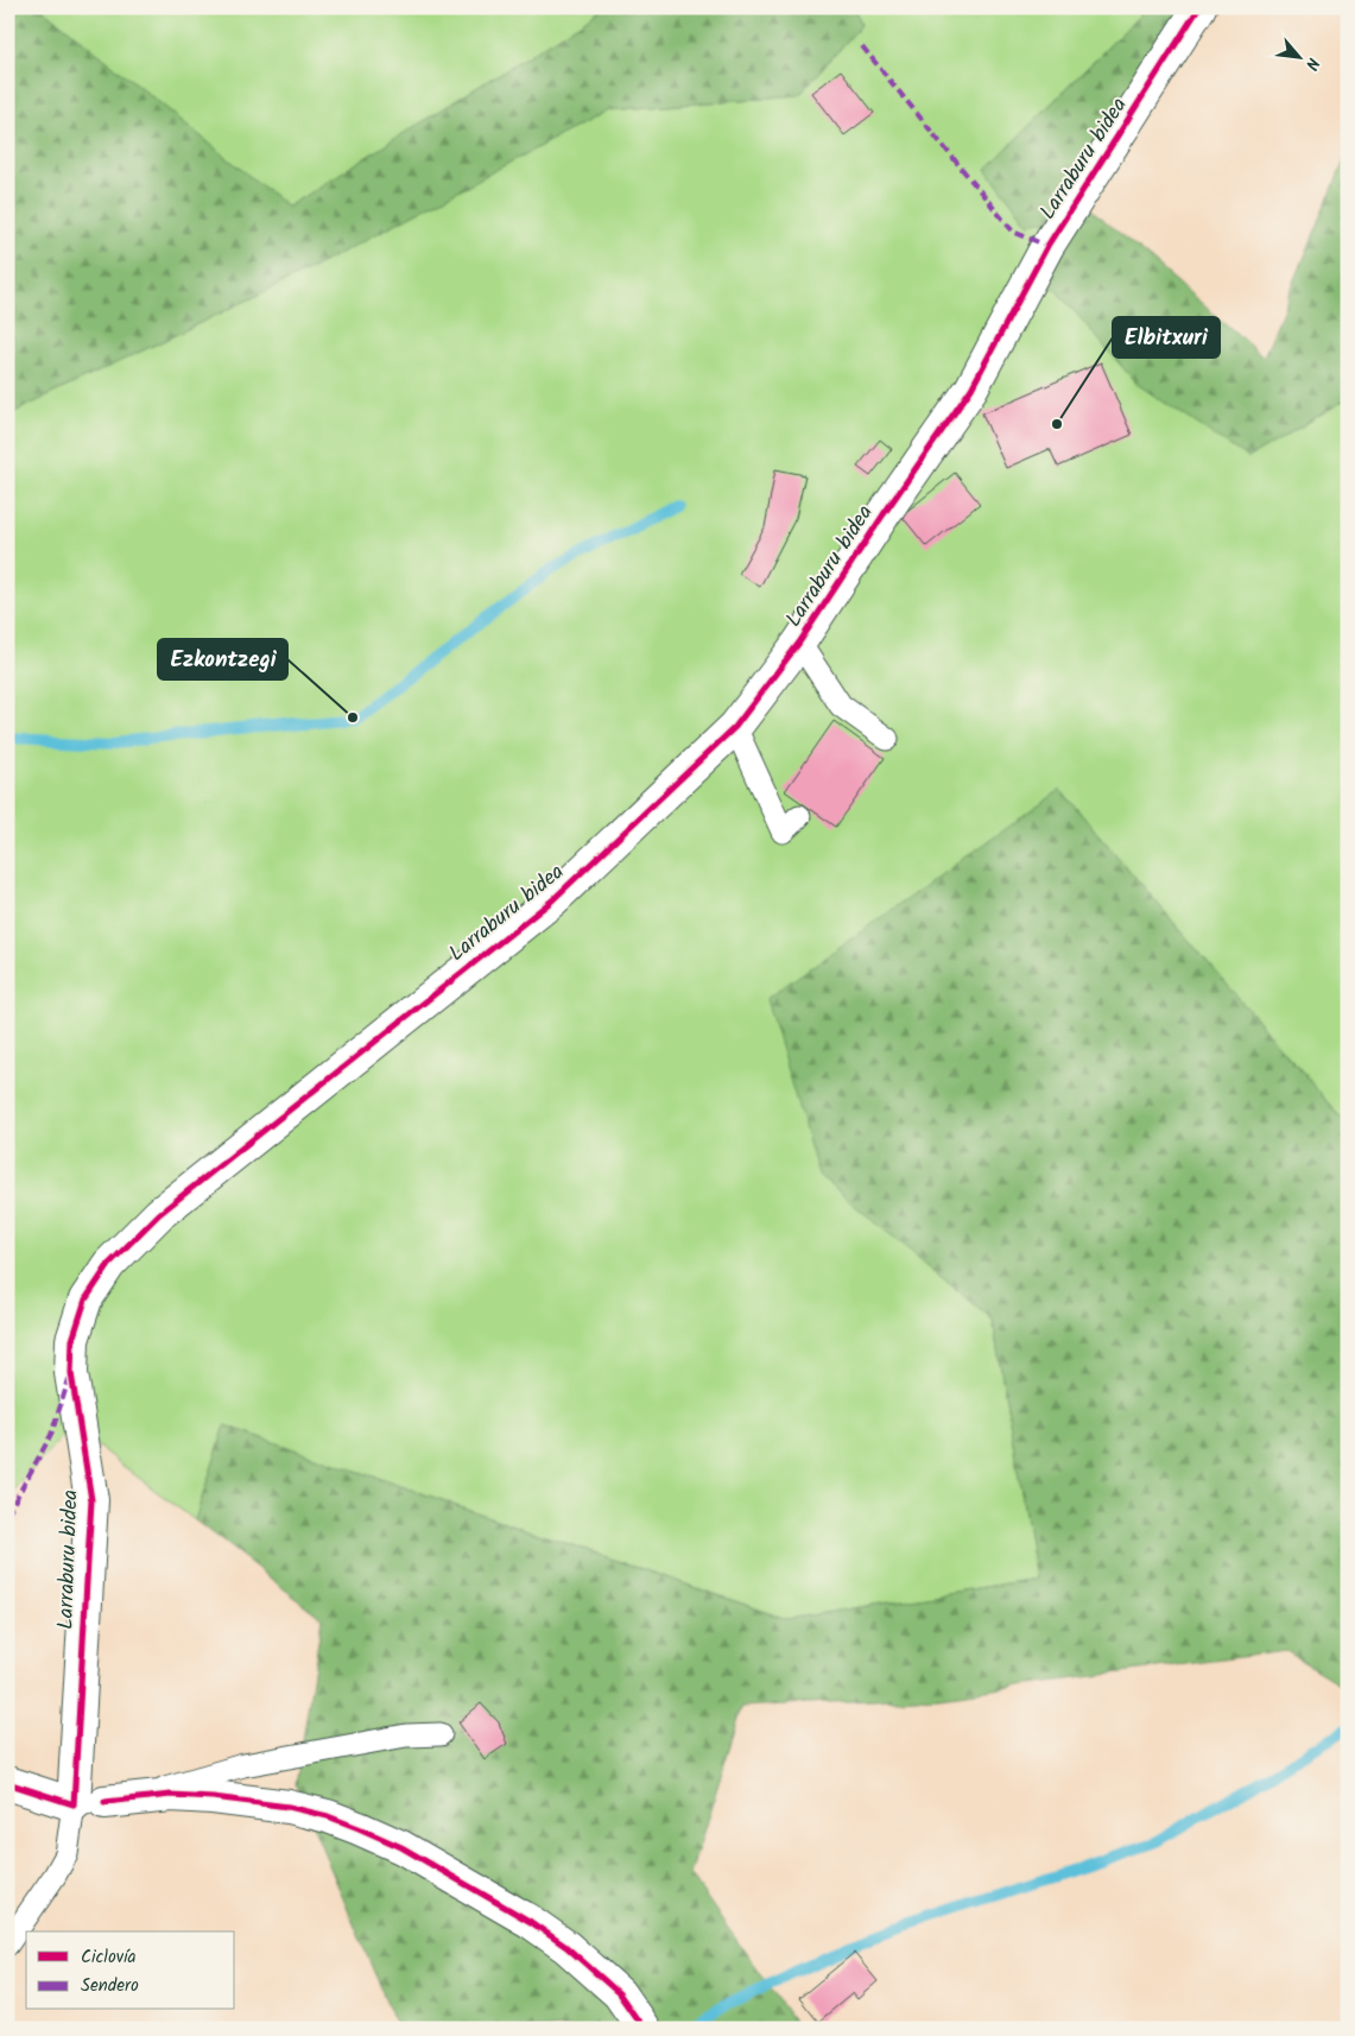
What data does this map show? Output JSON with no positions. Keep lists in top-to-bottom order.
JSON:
{
  "streets": {
    "street": ["Larraburu bidea"]
  },
  "places": ["Elbitxuri", "Ezkontzegi"],
  "legend": ["Ciclovía", "Sendero"],
  "north": "bottom right"
}
